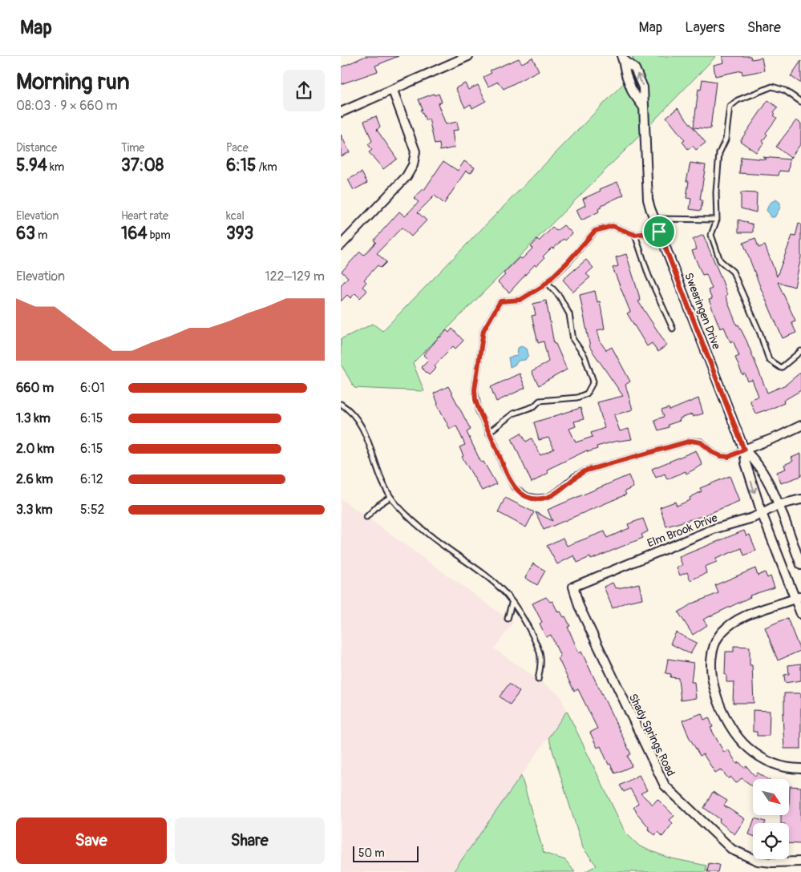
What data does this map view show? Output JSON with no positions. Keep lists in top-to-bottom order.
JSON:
{
  "streets": {
    "street": ["Swearingen Drive", "Elm Brook Drive", "Shady Springs Road"]
  },
  "crossings": [
    ["Swearingen Drive", "Elm Brook Drive"],
    ["Elm Brook Drive", "Shady Springs Road"]
  ],
  "scale_bar": "50 m",
  "north": "bottom right",
  "page": {
    "header": "Map",
    "nav": ["Map", "Layers", "Share"],
    "heading": ["Morning run", "08:03 · 9 × 660 m"],
    "stats": [
      ["Distance", "5.94 km"],
      ["Time", "37:08"],
      ["Pace", "6:15 /km"],
      ["Elevation", "63 m"],
      ["Heart rate", "164 bpm"],
      ["kcal", "393"]
    ],
    "chart": ["Elevation", "122–129 m"],
    "list": [
      {
        "name": "660 m",
        "note": "6:01"
      },
      {
        "name": "1.3 km",
        "note": "6:15"
      },
      {
        "name": "2.0 km",
        "note": "6:15"
      },
      {
        "name": "2.6 km",
        "note": "6:12"
      },
      {
        "name": "3.3 km",
        "note": "5:52"
      }
    ],
    "buttons": ["Save", "Share"],
    "scale": "50 m"
  }
}
